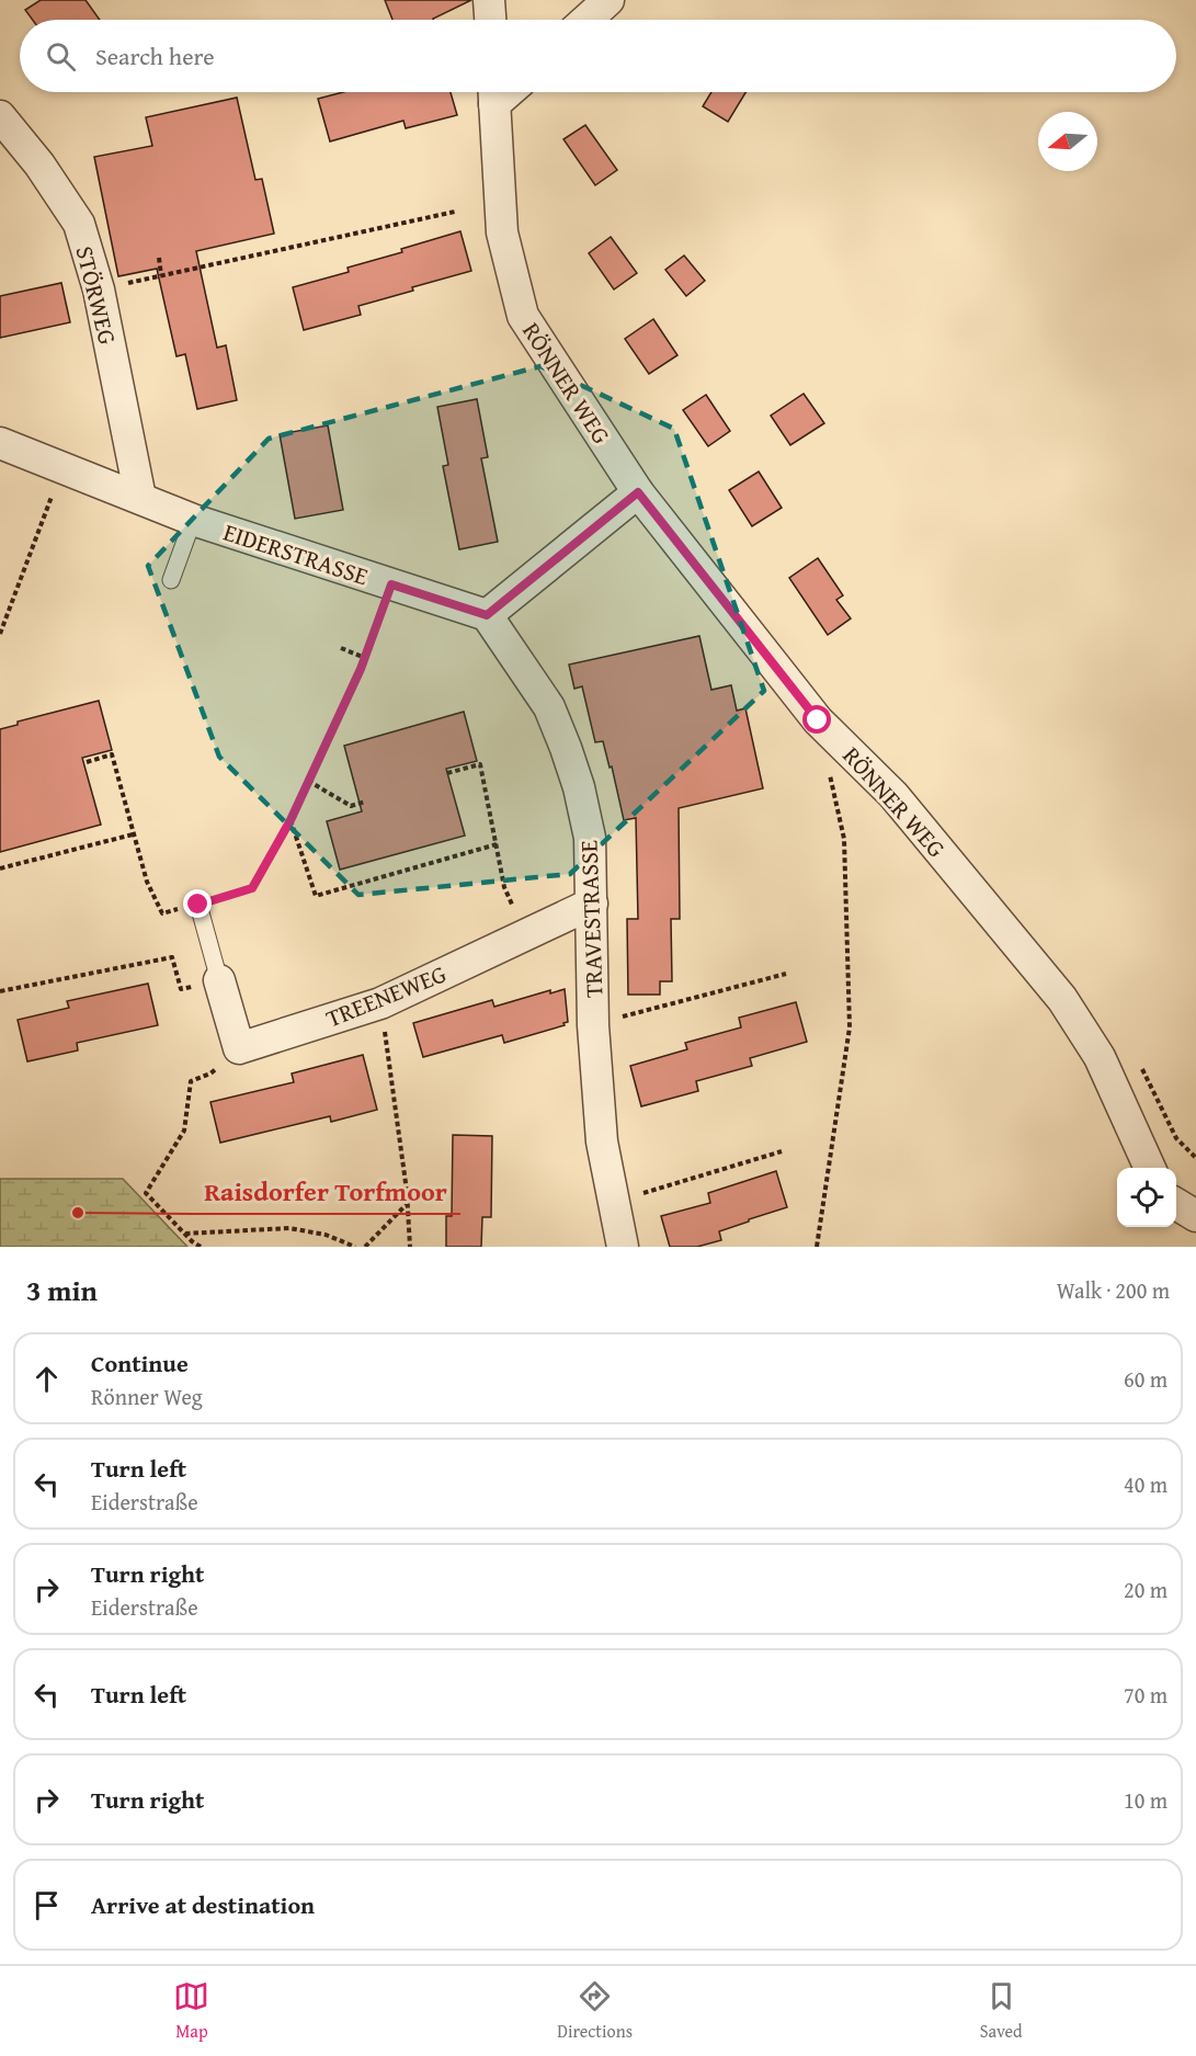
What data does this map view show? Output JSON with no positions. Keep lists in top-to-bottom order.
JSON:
{
  "streets": {
    "street": [
      "STÖRWEG",
      "RÖNNER WEG",
      "EIDERSTRASSE",
      "TRAVESTRASSE",
      "TREENEWEG"
    ]
  },
  "crossings": [
    ["STÖRWEG", "EIDERSTRASSE"],
    ["EIDERSTRASSE", "TRAVESTRASSE"],
    ["TRAVESTRASSE", "TREENEWEG"]
  ],
  "places": ["Raisdorfer Torfmoor"],
  "north": "left",
  "page": {
    "search": "Search here",
    "heading": ["3 min", "Walk · 200 m"],
    "list": [
      ["Continue", "Rönner Weg", "60 m"],
      ["Turn left", "Eiderstraße", "40 m"],
      ["Turn right", "Eiderstraße", "20 m"],
      ["Turn left", "70 m"],
      ["Turn right", "10 m"],
      "Arrive at destination"
    ],
    "nav": ["Map", "Directions", "Saved"]
  }
}
